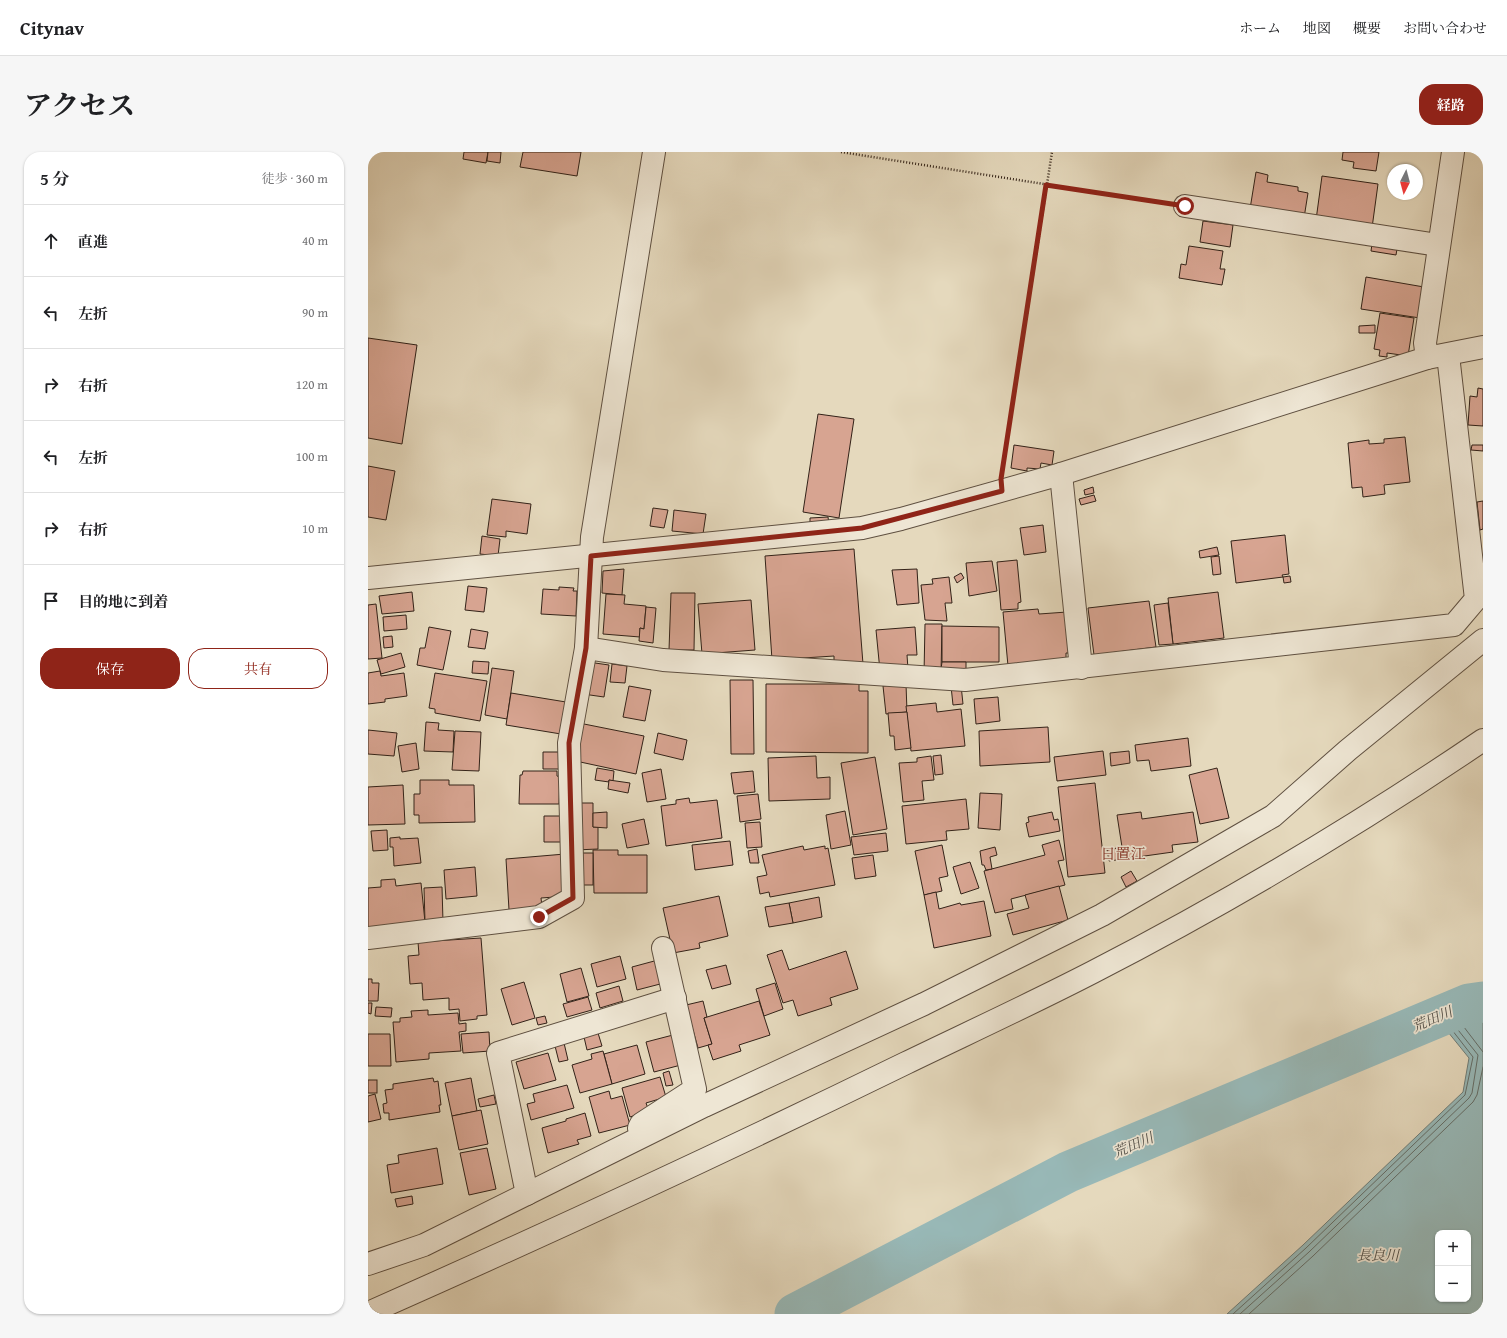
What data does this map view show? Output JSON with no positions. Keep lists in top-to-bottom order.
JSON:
{
  "districts": ["日置江"],
  "water": ["荒田川", "長良川"],
  "north": "bottom",
  "page": {
    "header": "Citynav",
    "nav": [
      "ホーム",
      "地図",
      "概要",
      "お問い合わせ"
    ],
    "title": "アクセス",
    "buttons": [
      "経路",
      ["保存", "共有"]
    ],
    "heading": ["5 分", "徒歩 · 360 m"],
    "list": [
      ["直進", "40 m"],
      ["左折", "90 m"],
      ["右折", "120 m"],
      ["左折", "100 m"],
      ["右折", "10 m"],
      "目的地に到着"
    ],
    "map_buttons": ["+", "−"]
  }
}
